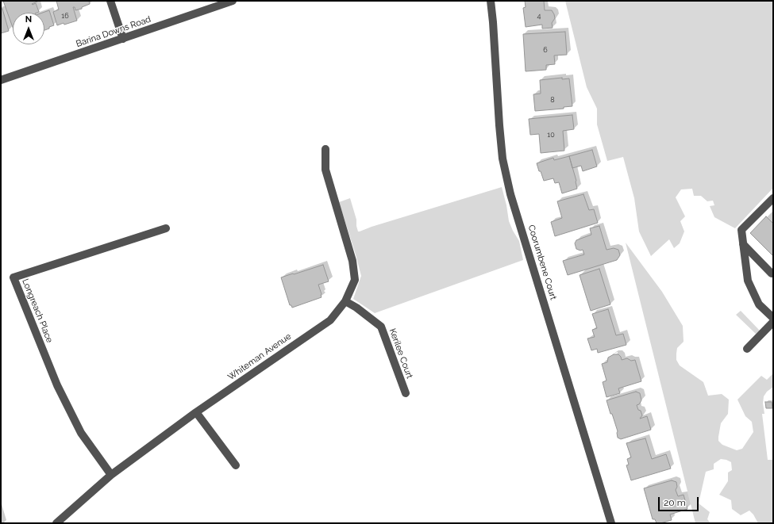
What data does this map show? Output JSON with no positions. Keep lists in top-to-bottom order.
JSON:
{
  "streets": {
    "street": [
      "Barina Downs Road",
      "Coorumbene Court",
      "Longreach Place",
      "Kerilee Court",
      "Whiteman Avenue"
    ]
  },
  "crossings": [
    ["Longreach Place", "Whiteman Avenue"],
    ["Kerilee Court", "Whiteman Avenue"]
  ],
  "house_numbers": [
    "16",
    "4",
    "6",
    "8",
    "10"
  ],
  "scale_bar": "20 m",
  "north": "top"
}
